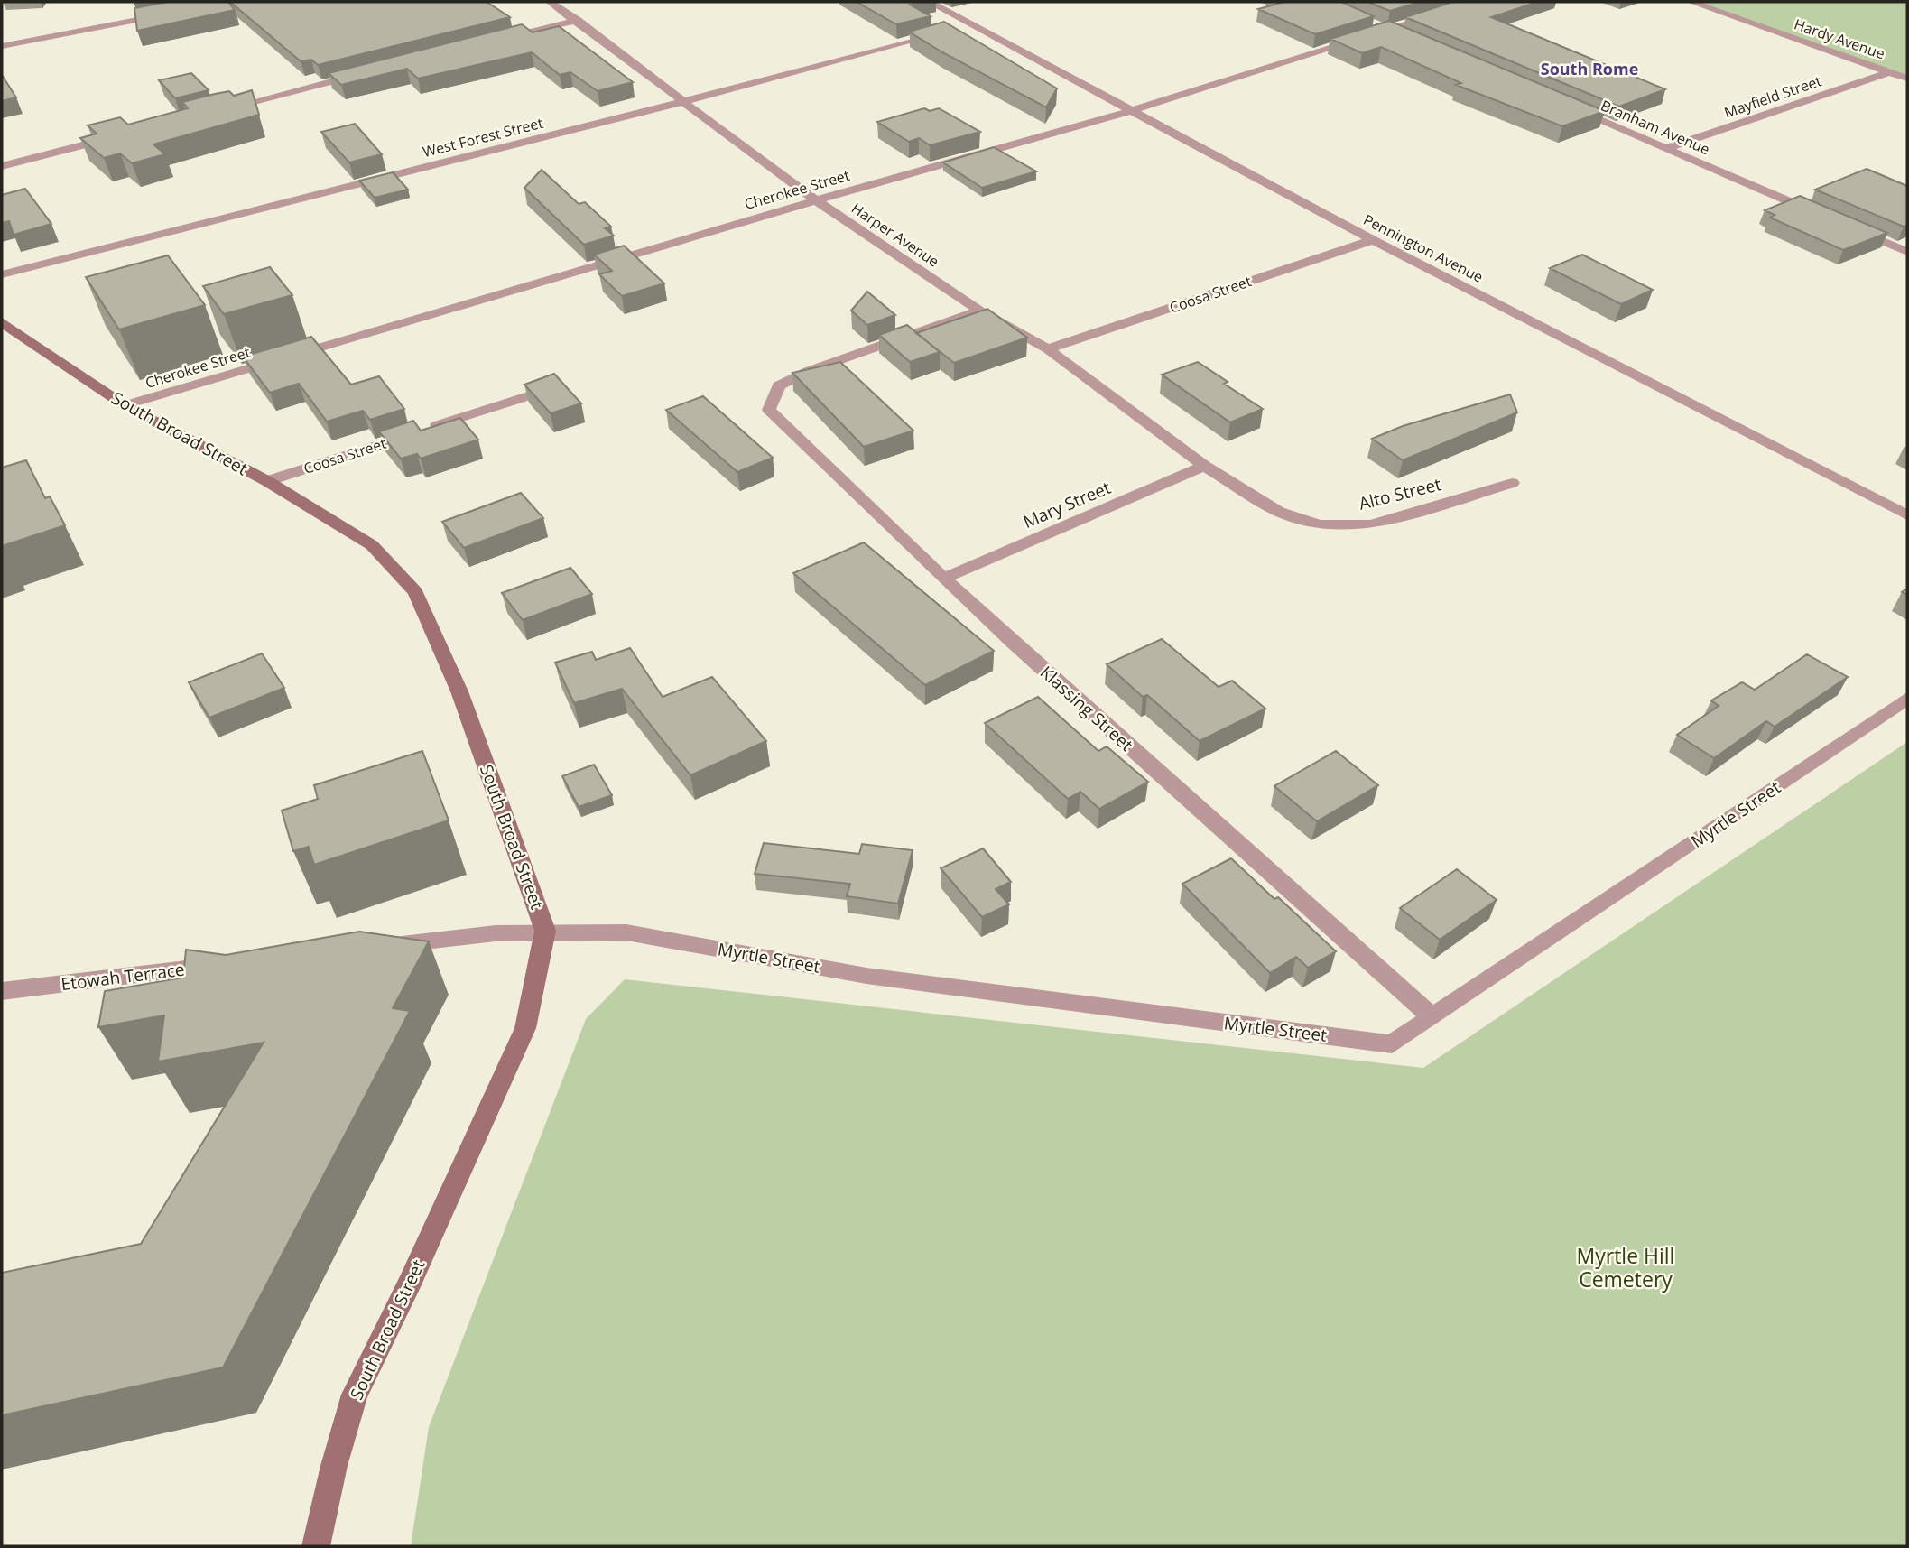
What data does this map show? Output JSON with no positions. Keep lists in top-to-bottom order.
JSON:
{
  "streets": {
    "main road": ["South Broad Street"],
    "street": [
      "Hardy Avenue",
      "Mayfield Street",
      "Branham Avenue",
      "West Forest Street",
      "Cherokee Street",
      "Harper Avenue",
      "Pennington Avenue",
      "Coosa Street",
      "Alto Street",
      "Mary Street",
      "Klassing Street",
      "Myrtle Street",
      "Etowah Terrace"
    ]
  },
  "crossings": [
    ["Hardy Avenue", "Mayfield Street"],
    ["Mayfield Street", "Branham Avenue"],
    ["West Forest Street", "Harper Avenue"],
    ["West Forest Street", "Pennington Avenue"],
    ["Cherokee Street", "Harper Avenue"],
    ["Cherokee Street", "Pennington Avenue"],
    ["Cherokee Street", "South Broad Street"],
    ["Harper Avenue", "Coosa Street"],
    ["Harper Avenue", "Alto Street"],
    ["Harper Avenue", "Mary Street"],
    ["Harper Avenue", "Klassing Street"],
    ["Pennington Avenue", "Coosa Street"],
    ["Coosa Street", "South Broad Street"],
    ["South Broad Street", "Myrtle Street"],
    ["Mary Street", "Klassing Street"],
    ["Klassing Street", "Myrtle Street"]
  ],
  "districts": ["South Rome"],
  "parks": ["Myrtle Hill Cemetery"]
}
